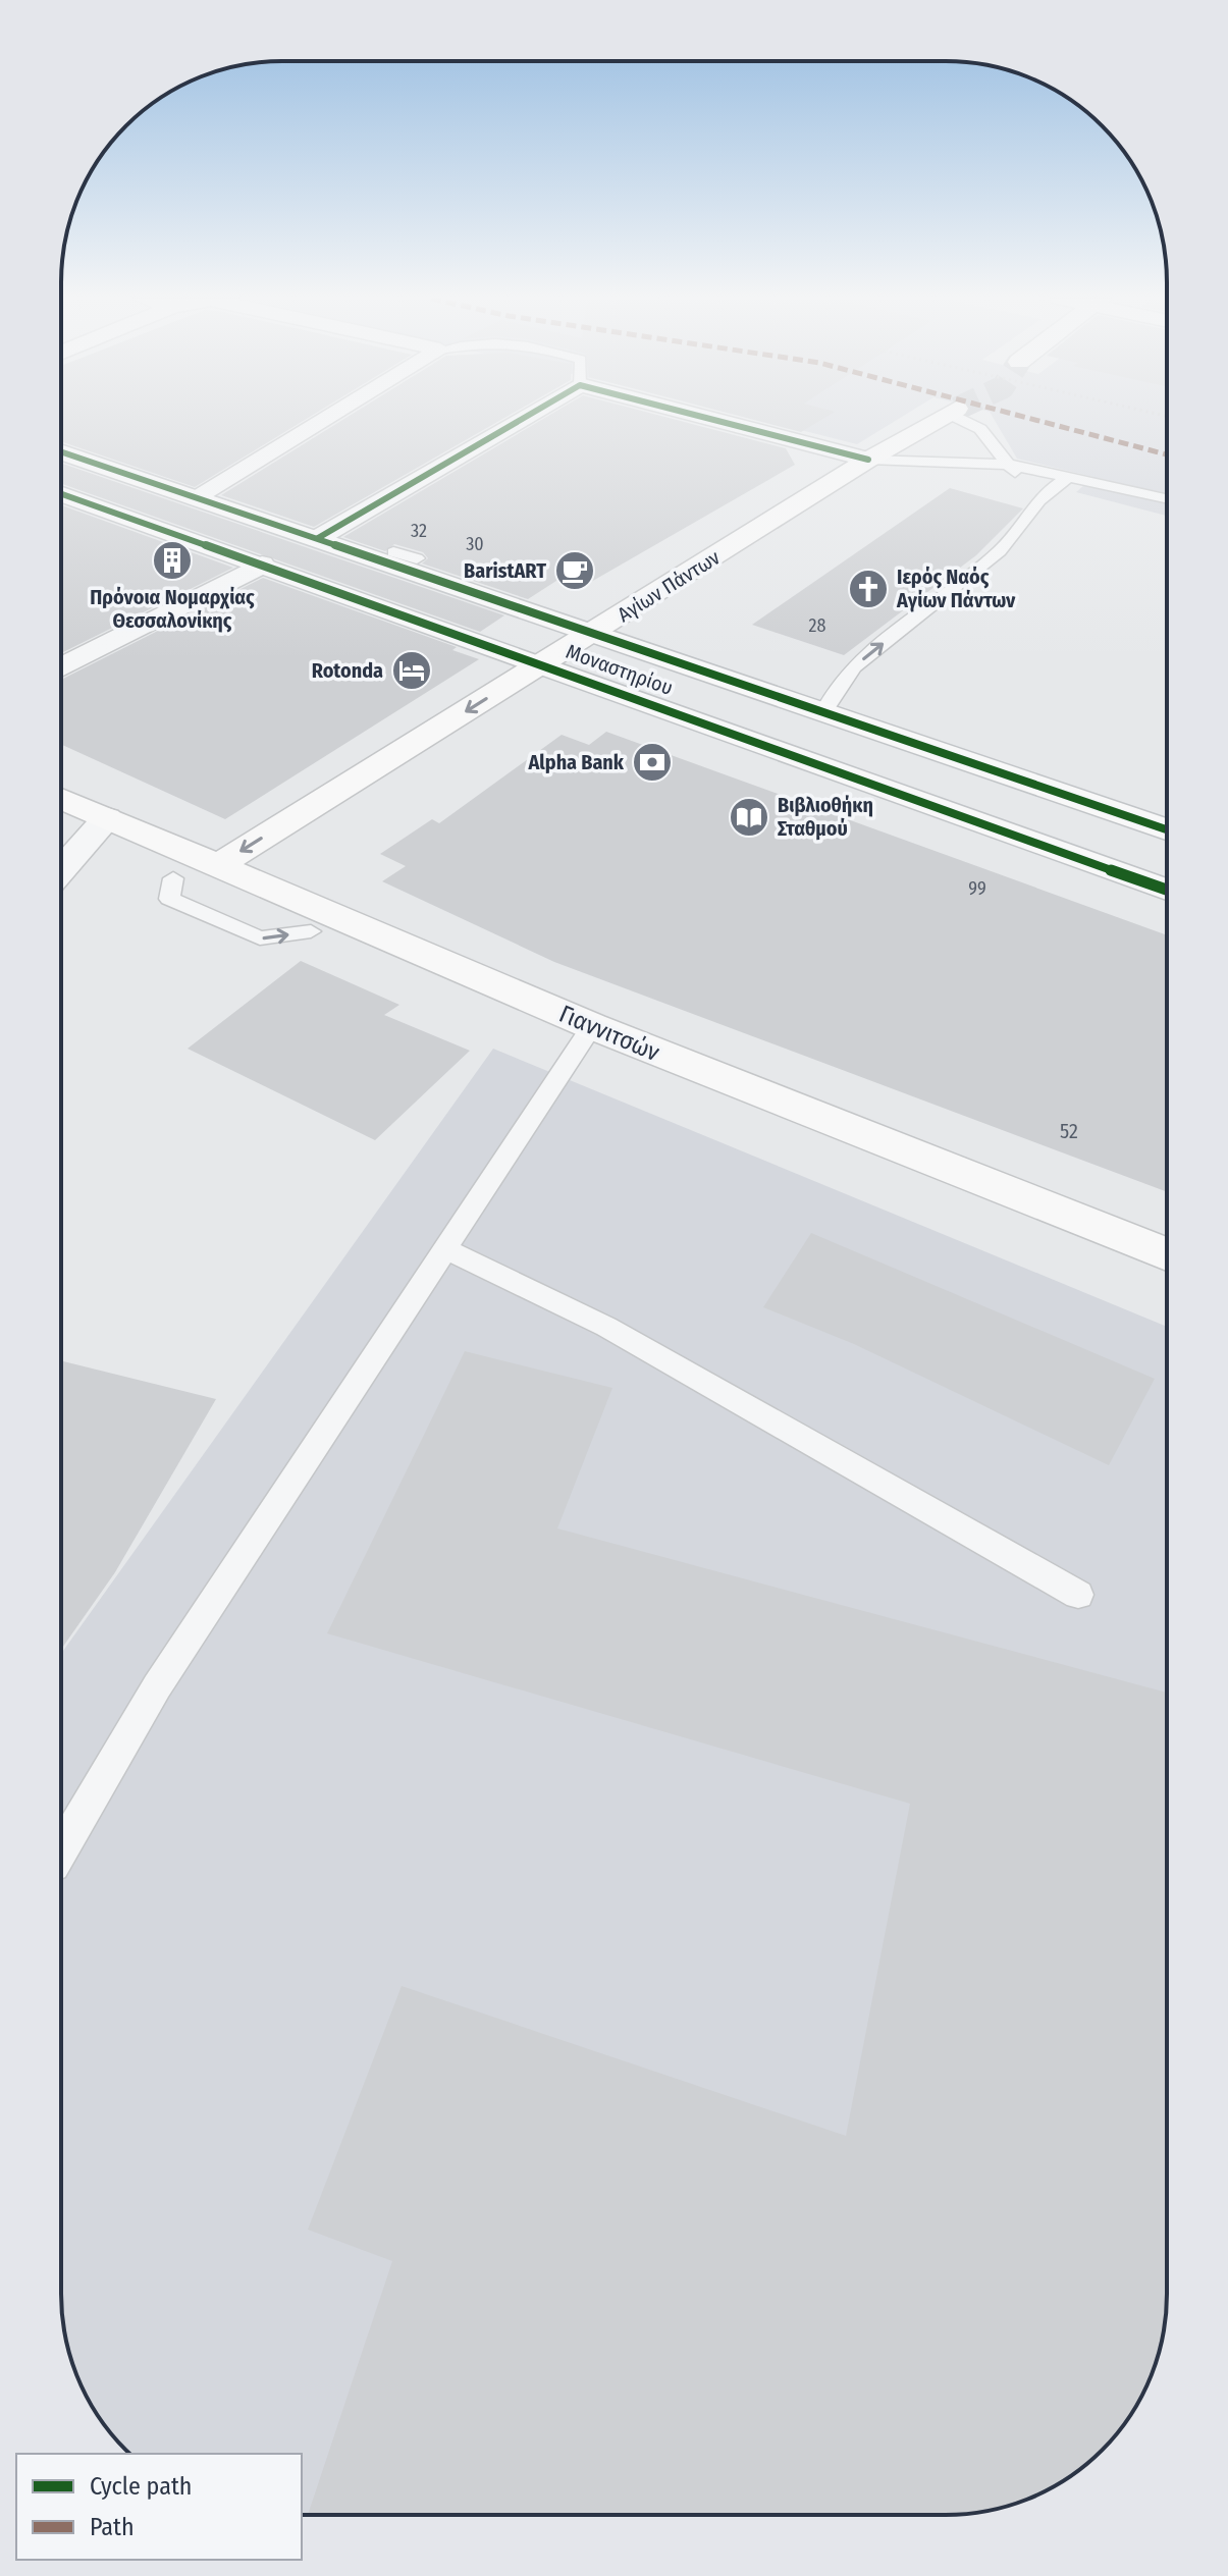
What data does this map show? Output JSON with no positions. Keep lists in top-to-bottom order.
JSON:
{
  "streets": {
    "main road": ["Αγίων Πάντων", "Μοναστηρίου", "Γιαννιτσών"]
  },
  "crossings": [
    ["Αγίων Πάντων", "Μοναστηρίου"],
    ["Αγίων Πάντων", "Γιαννιτσών"]
  ],
  "one_way": ["Αγίων Πάντων"],
  "places": {
    "building": ["Πρόνοια Νομαρχίας Θεσσαλονίκης"],
    "cafe": ["BaristART"],
    "church": ["Ιερός Ναός Αγίων Πάντων"],
    "hotel": ["Rotonda"],
    "bank": ["Alpha Bank"],
    "library": ["Βιβλιοθήκη Σταθμού"]
  },
  "house_numbers": [
    "32",
    "30",
    "28",
    "99",
    "52"
  ],
  "legend": ["Cycle path", "Path"]
}
